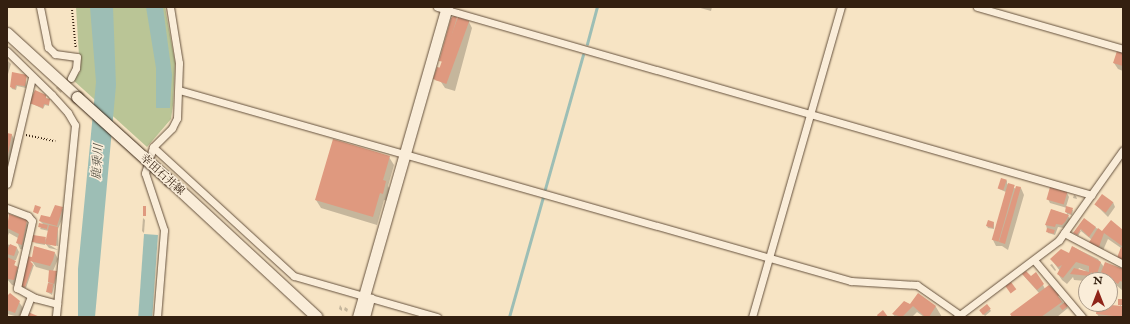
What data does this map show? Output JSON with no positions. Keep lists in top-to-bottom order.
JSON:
{
  "streets": {
    "main road": ["幸田石井線"]
  },
  "water": ["鹿乗川"],
  "north": "top"
}
